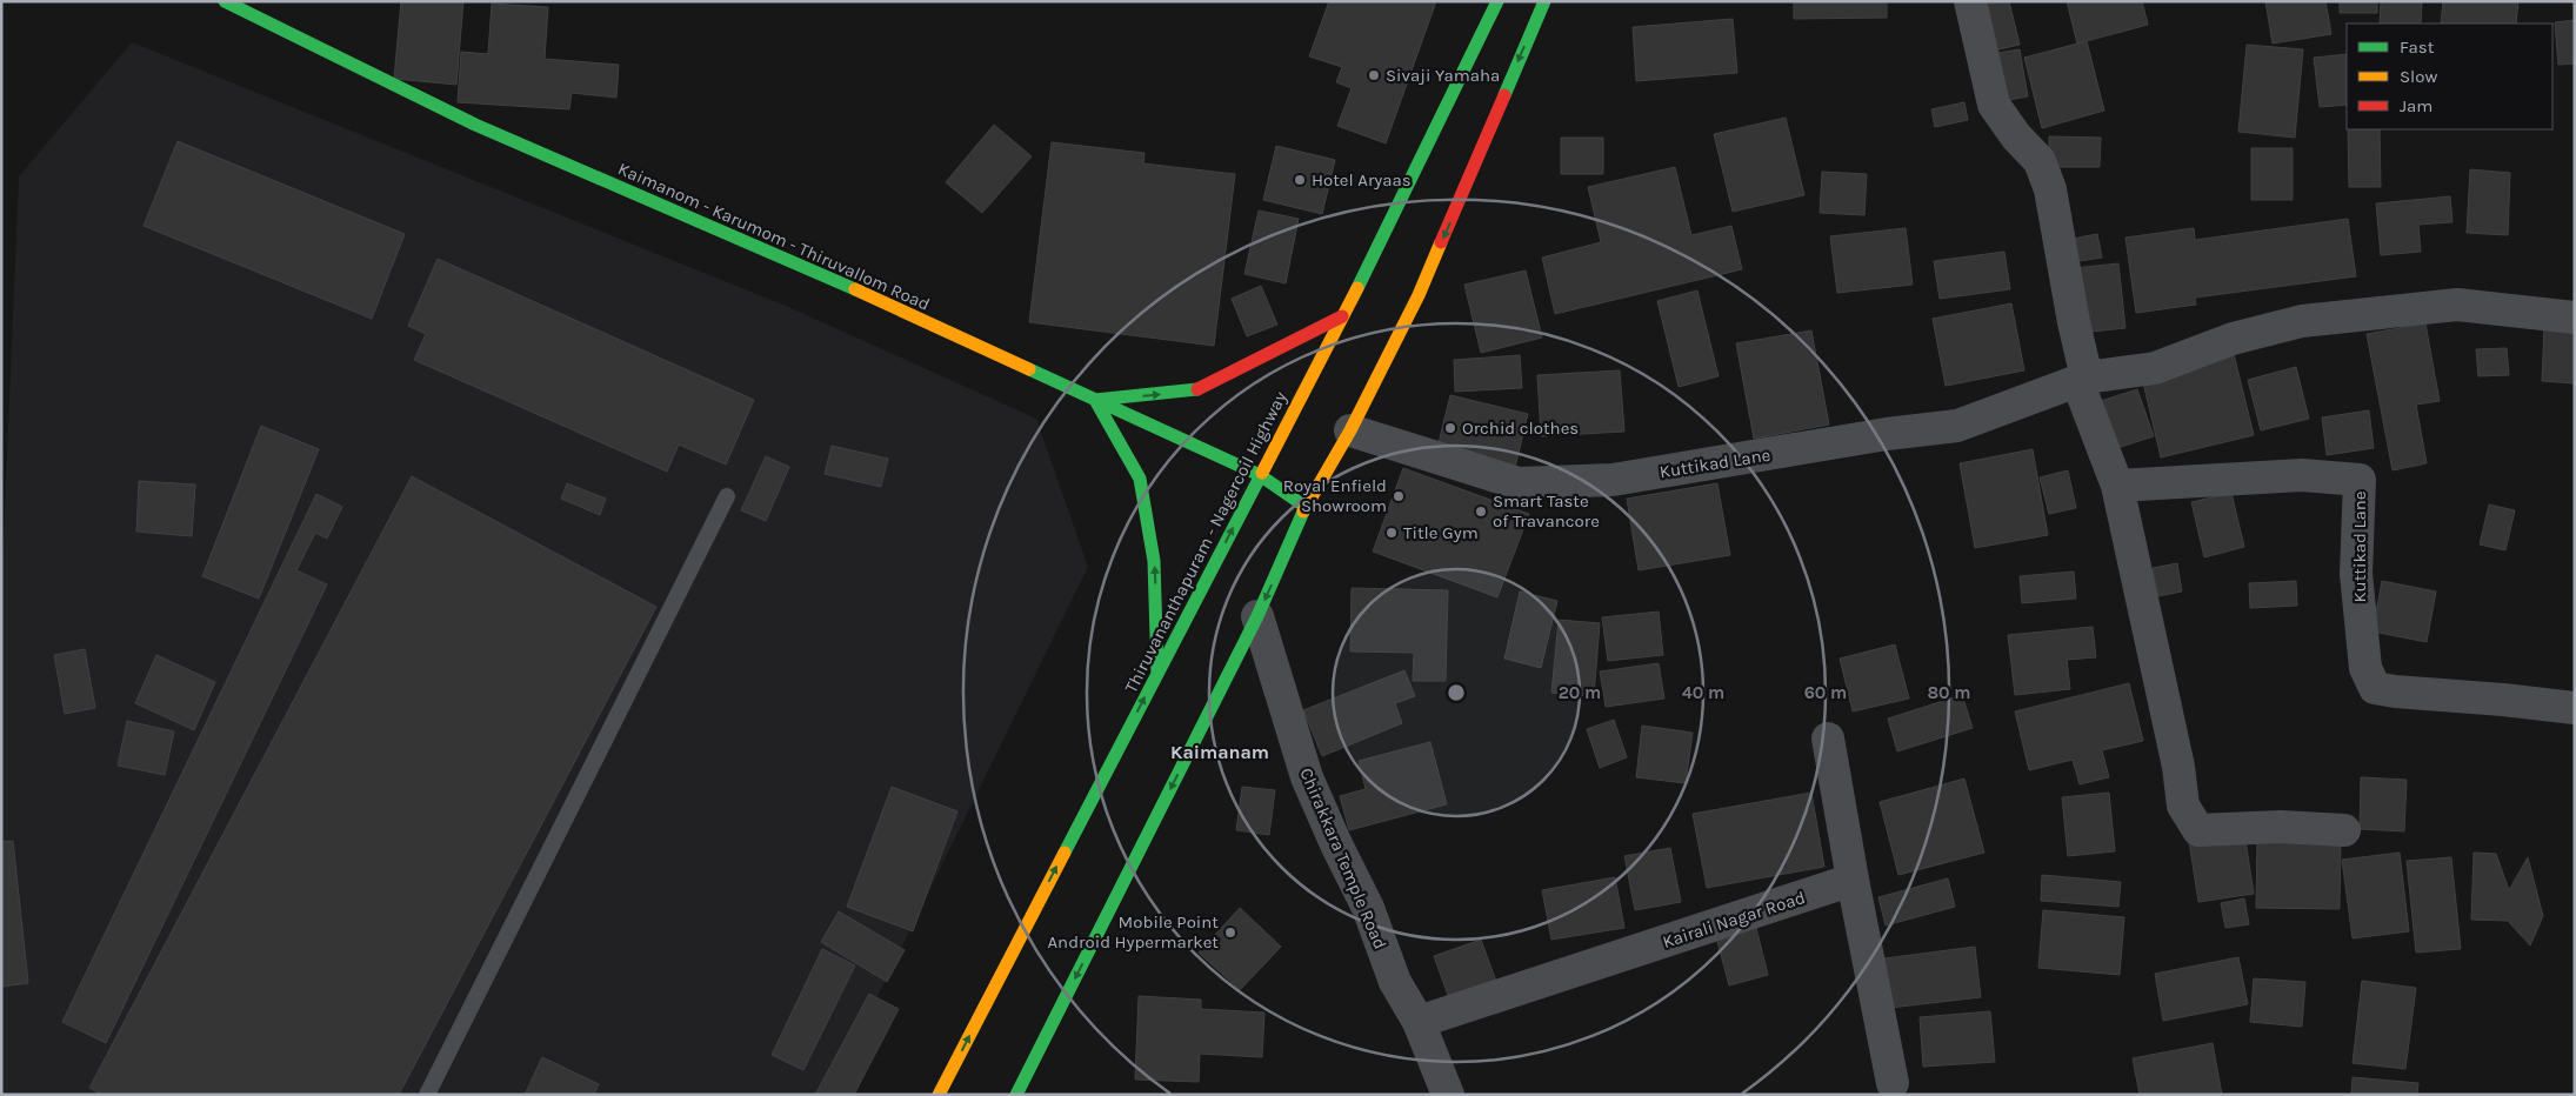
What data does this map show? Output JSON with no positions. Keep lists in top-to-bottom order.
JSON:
{
  "streets": {
    "main road": ["Kaimanom - Karumom - Thiruvallom Road", "Thiruvananthapuram - Nagercoil Highway"],
    "street": ["Kuttikad Lane", "Chirakkara Temple Road", "Kairali Nagar Road"]
  },
  "crossings": [
    ["Kaimanom - Karumom - Thiruvallom Road", "Thiruvananthapuram - Nagercoil Highway"],
    ["Chirakkara Temple Road", "Kairali Nagar Road"]
  ],
  "districts": ["Kaimanam"],
  "places": [
    "Sivaji Yamaha",
    "Hotel Aryaas",
    "Orchid clothes",
    "Royal Enfield Showroom",
    "Smart Taste of Travancore",
    "Title Gym",
    "Mobile Point Android Hypermarket"
  ],
  "legend": ["Fast", "Slow", "Jam"],
  "rings": [
    "20 m",
    "40 m",
    "60 m",
    "80 m"
  ]
}
